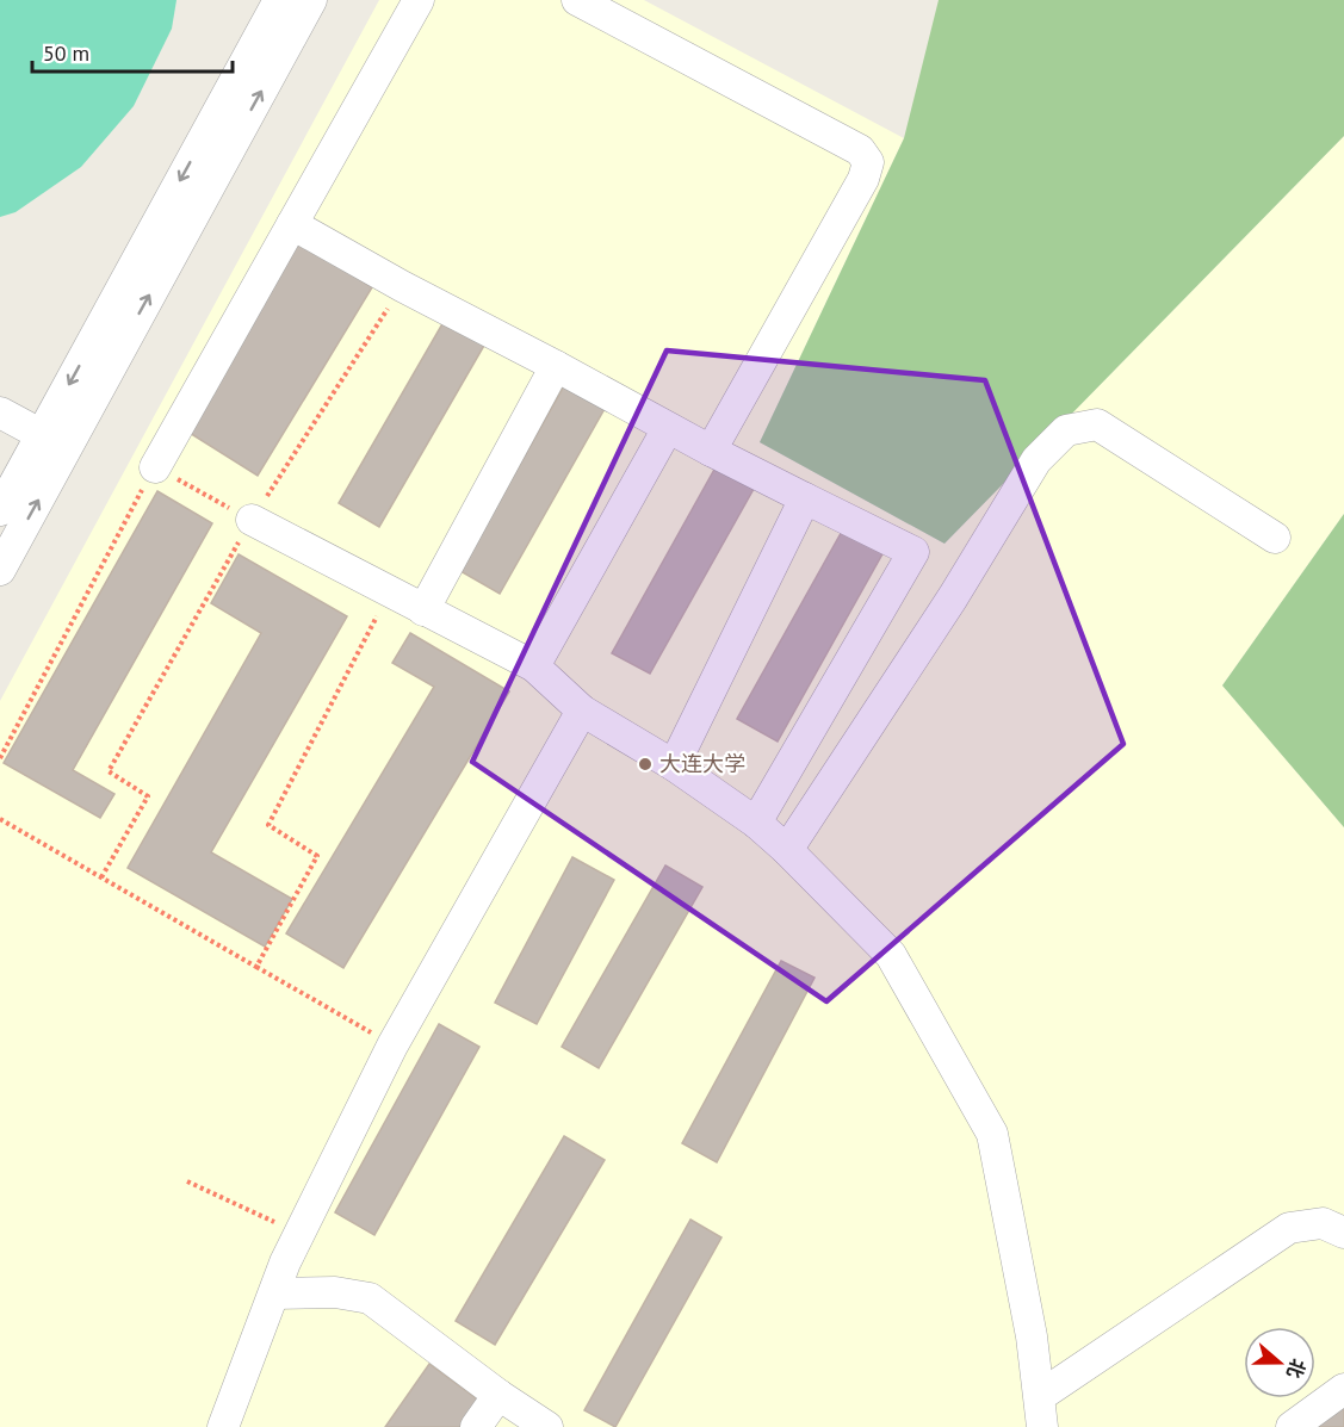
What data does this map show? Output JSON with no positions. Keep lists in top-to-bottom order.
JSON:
{
  "places": ["大连大学"],
  "scale_bar": "50 m",
  "north": "right"
}
